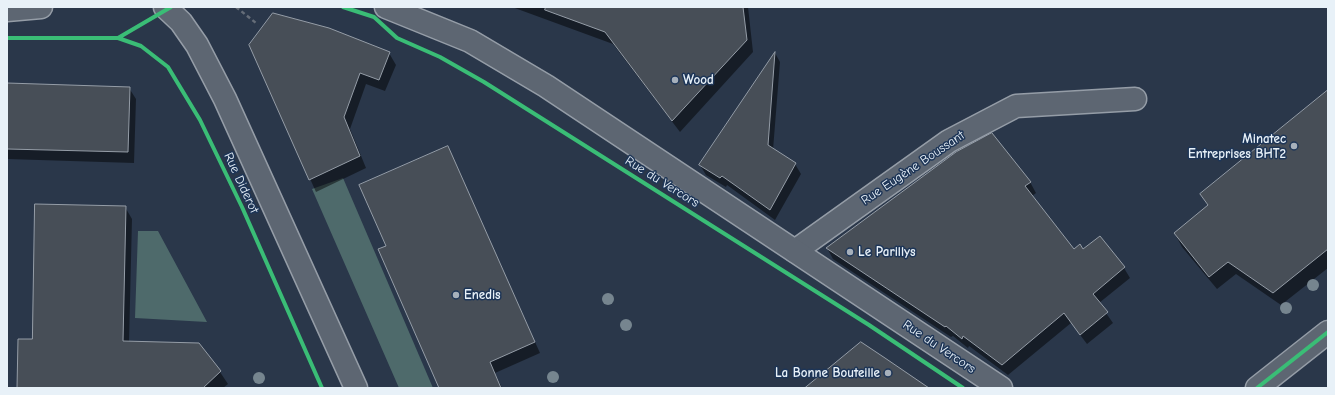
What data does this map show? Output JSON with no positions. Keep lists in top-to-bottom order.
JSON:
{
  "streets": {
    "street": ["Rue Eugène Boussant", "Rue du Vercors"],
    "cycle path": ["Rue Diderot"]
  },
  "crossings": [
    ["Rue Eugène Boussant", "Rue du Vercors"]
  ],
  "places": [
    "Wood",
    "Minatec Entreprises BHT2",
    "Le Parillys",
    "Enedis",
    "La Bonne Bouteille"
  ]
}
